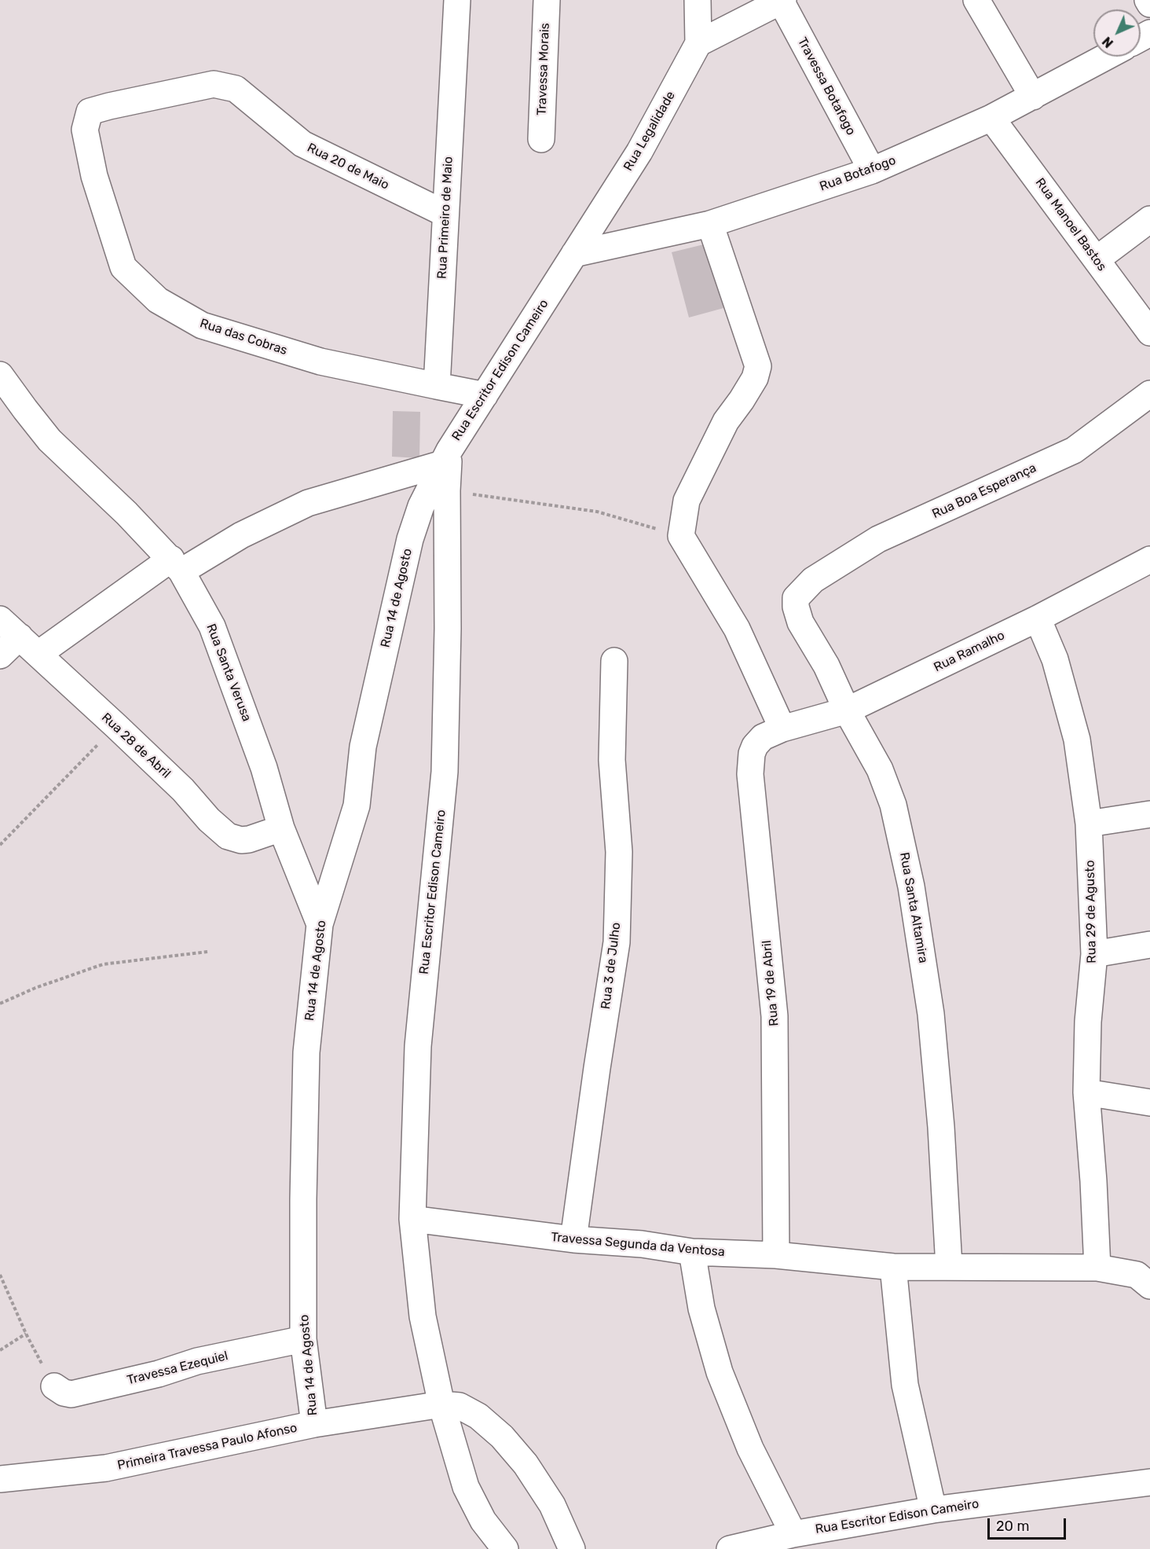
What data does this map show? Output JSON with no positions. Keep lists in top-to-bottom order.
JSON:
{
  "streets": {
    "street": [
      "Travessa Morais",
      "Travessa Botafogo",
      "Rua Legalidade",
      "Rua 20 de Maio",
      "Rua Botafogo",
      "Rua Primeiro de Maio",
      "Rua Manoel Bastos",
      "Rua das Cobras",
      "Rua Escritor Edison Cameiro",
      "Rua Boa Esperança",
      "Rua 14 de Agosto",
      "Rua Ramalho",
      "Rua Santa Verusa",
      "Rua 28 de Abril",
      "Rua Santa Altamira",
      "Rua 29 de Agusto",
      "Rua 3 de Julho",
      "Rua 19 de Abril",
      "Travessa Segunda da Ventosa",
      "Travessa Ezequiel",
      "Primeira Travessa Paulo Afonso"
    ]
  },
  "crossings": [
    ["Travessa Botafogo", "Rua Botafogo"],
    ["Rua Legalidade", "Rua Botafogo"],
    ["Rua Legalidade", "Rua Escritor Edison Cameiro"],
    ["Rua 20 de Maio", "Rua Primeiro de Maio"],
    ["Rua 20 de Maio", "Rua das Cobras"],
    ["Rua Botafogo", "Rua Manoel Bastos"],
    ["Rua Botafogo", "Rua Escritor Edison Cameiro"],
    ["Rua Primeiro de Maio", "Rua das Cobras"],
    ["Rua Escritor Edison Cameiro", "Rua 14 de Agosto"],
    ["Rua Escritor Edison Cameiro", "Travessa Segunda da Ventosa"],
    ["Rua Escritor Edison Cameiro", "Primeira Travessa Paulo Afonso"],
    ["Rua Boa Esperança", "Rua Santa Altamira"],
    ["Rua 14 de Agosto", "Rua Santa Verusa"],
    ["Rua 14 de Agosto", "Travessa Ezequiel"],
    ["Rua 14 de Agosto", "Primeira Travessa Paulo Afonso"],
    ["Rua Ramalho", "Rua Santa Altamira"],
    ["Rua Ramalho", "Rua 29 de Agusto"],
    ["Rua Ramalho", "Rua 19 de Abril"],
    ["Rua Santa Verusa", "Rua 28 de Abril"],
    ["Rua Santa Altamira", "Travessa Segunda da Ventosa"],
    ["Rua 29 de Agusto", "Travessa Segunda da Ventosa"],
    ["Rua 3 de Julho", "Travessa Segunda da Ventosa"],
    ["Rua 19 de Abril", "Travessa Segunda da Ventosa"]
  ],
  "scale_bar": "20 m",
  "north": "bottom left"
}
